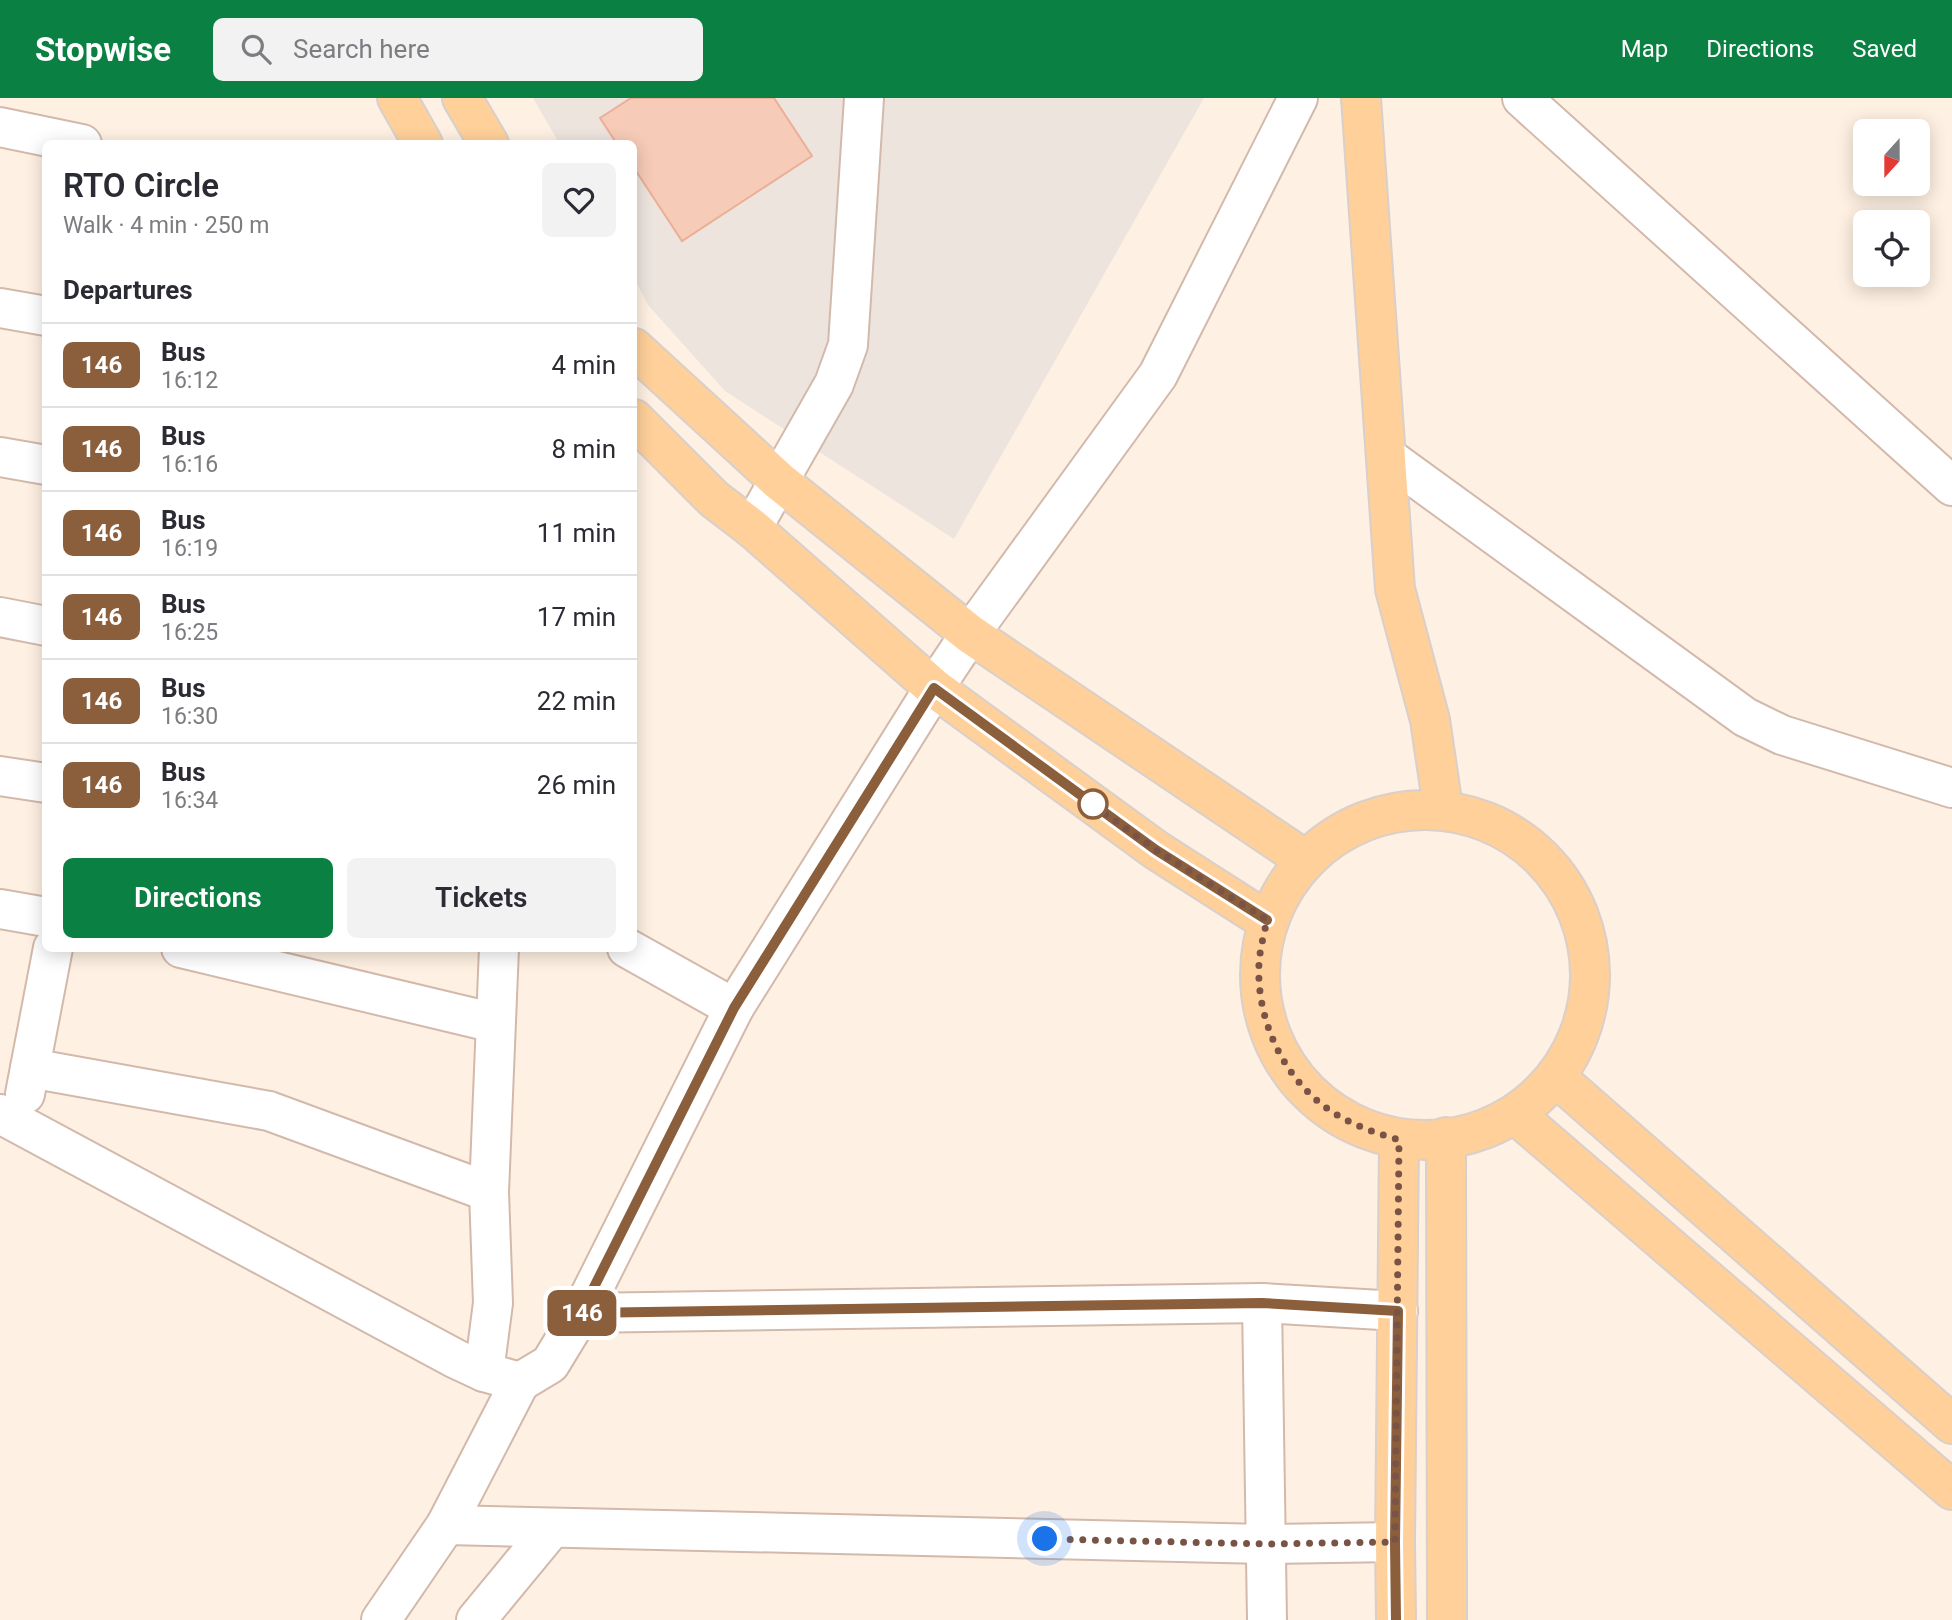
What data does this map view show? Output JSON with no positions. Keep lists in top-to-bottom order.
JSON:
{
  "lines": ["bus line 146"],
  "north": "bottom",
  "page": {
    "header": "Stopwise",
    "search": "Search here",
    "nav": ["Map", "Directions", "Saved"],
    "on_map": "146",
    "heading": [
      ["RTO Circle", "Walk · 4 min · 250 m"],
      "Departures"
    ],
    "list": [
      {
        "mark": "146",
        "name": "Bus",
        "note": "16:12",
        "value": "4 min"
      },
      {
        "mark": "146",
        "name": "Bus",
        "note": "16:16",
        "value": "8 min"
      },
      {
        "mark": "146",
        "name": "Bus",
        "note": "16:19",
        "value": "11 min"
      },
      {
        "mark": "146",
        "name": "Bus",
        "note": "16:25",
        "value": "17 min"
      },
      {
        "mark": "146",
        "name": "Bus",
        "note": "16:30",
        "value": "22 min"
      },
      {
        "mark": "146",
        "name": "Bus",
        "note": "16:34",
        "value": "26 min"
      }
    ],
    "buttons": ["Directions", "Tickets"]
  }
}
